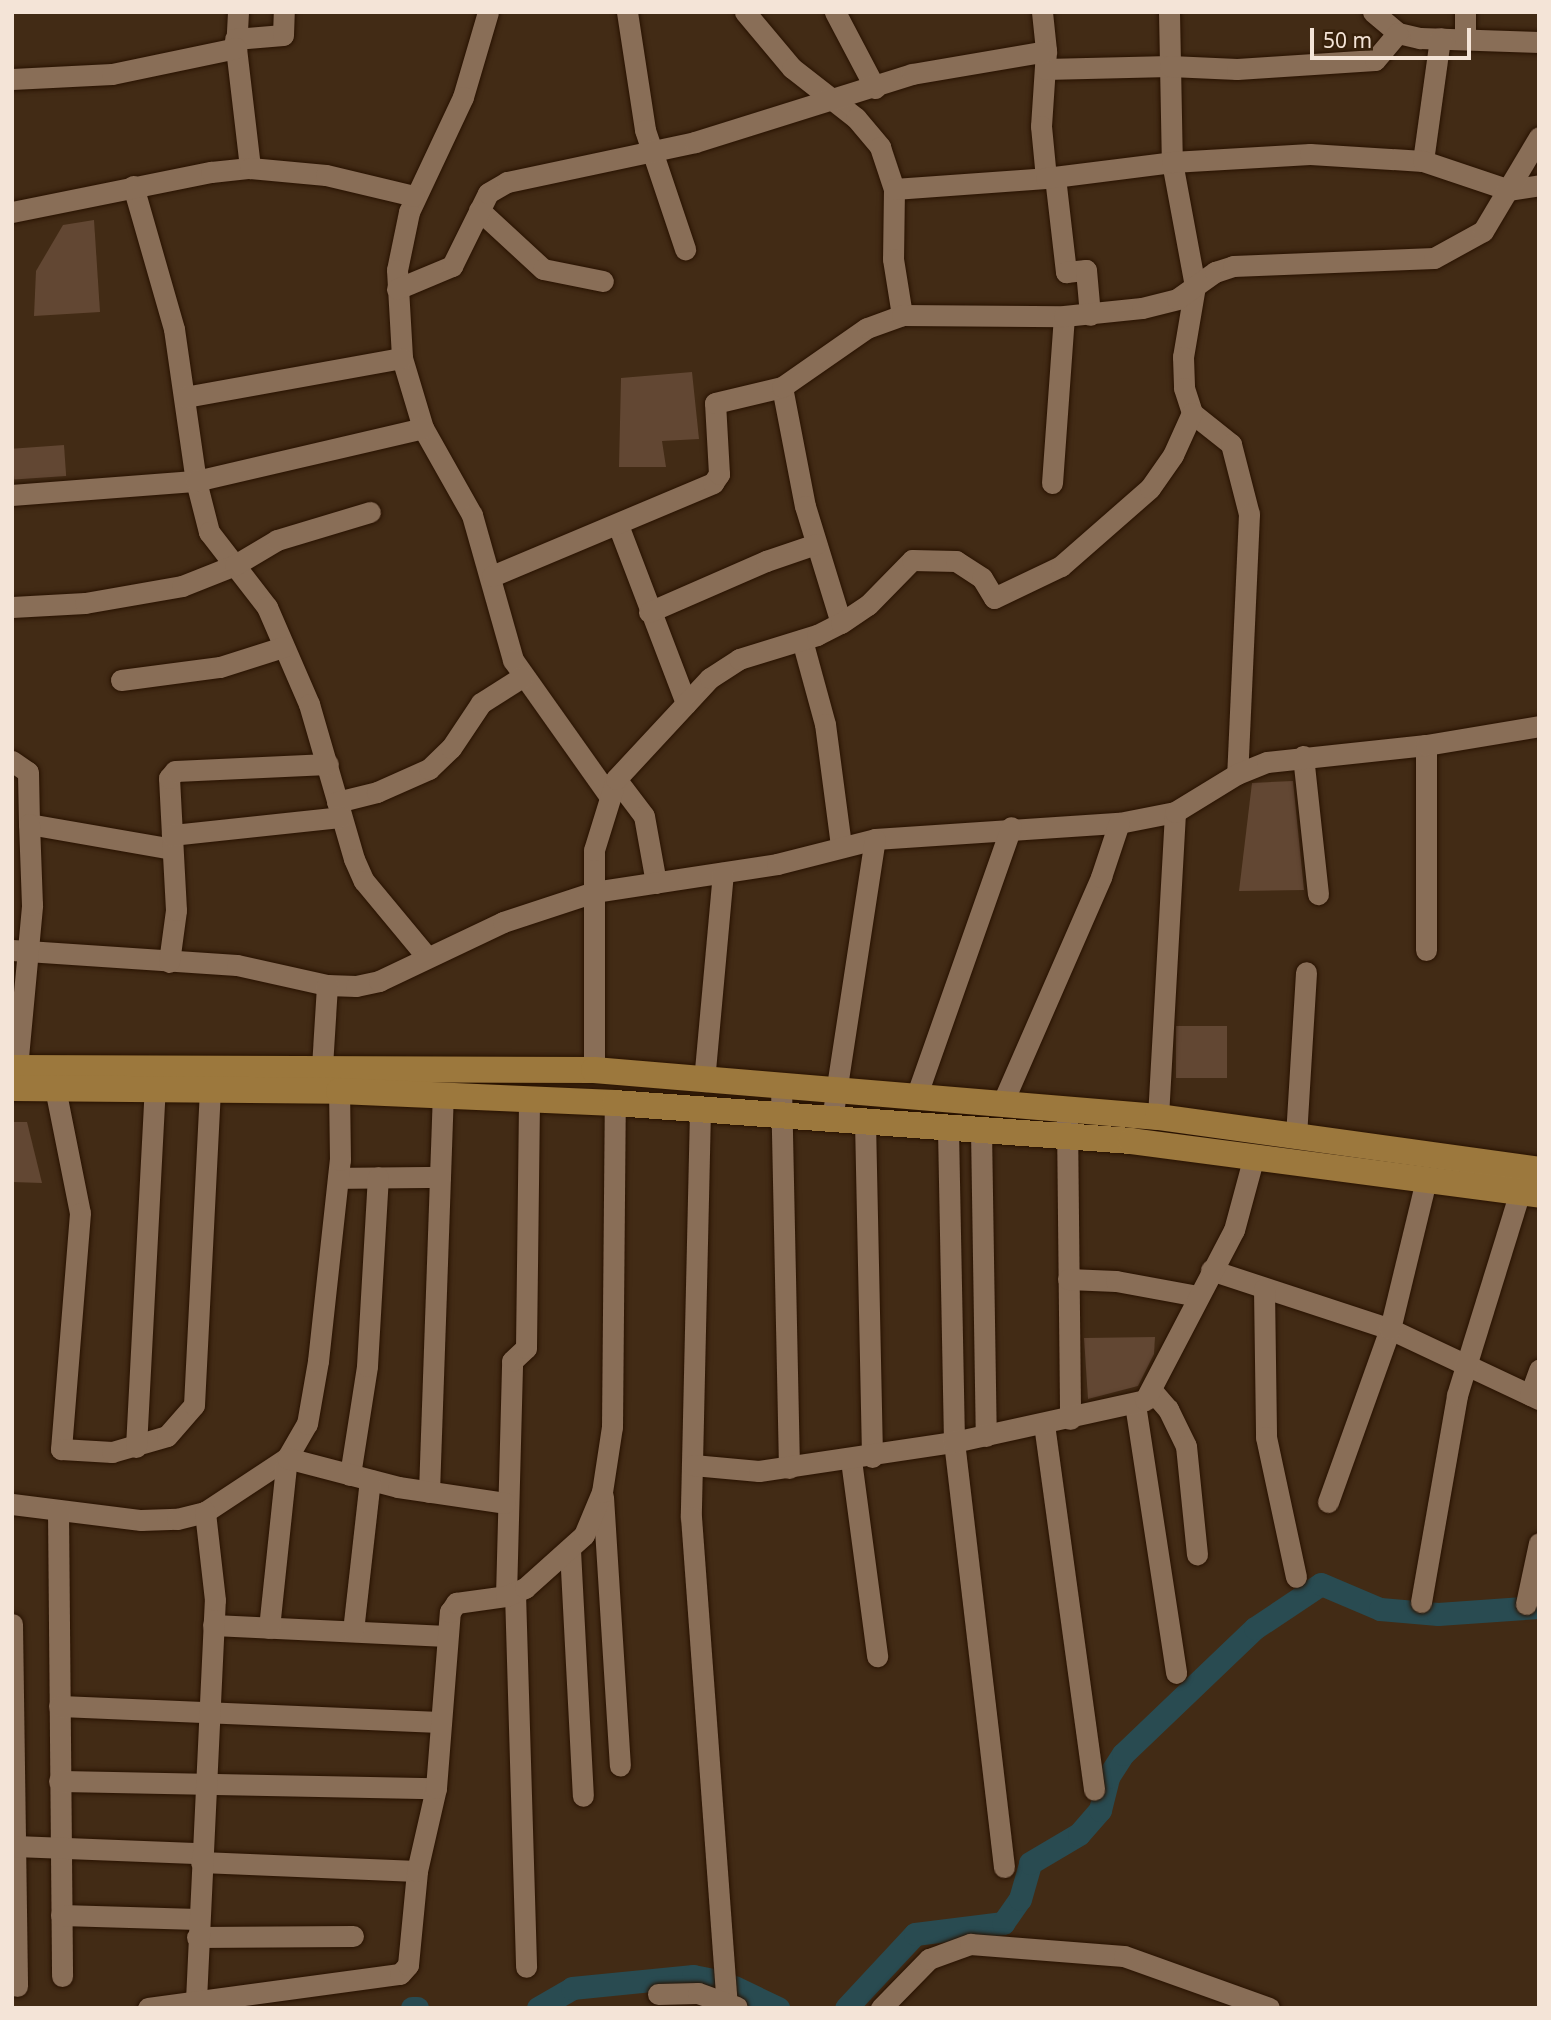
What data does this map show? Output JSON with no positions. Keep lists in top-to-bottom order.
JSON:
{
  "scale_bar": "50 m"
}
